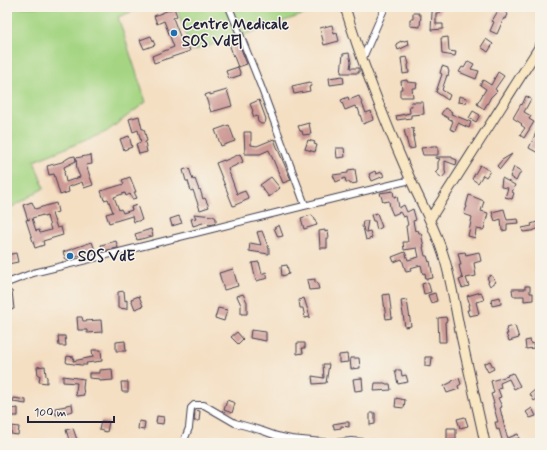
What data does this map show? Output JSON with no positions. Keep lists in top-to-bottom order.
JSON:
{
  "places": ["Centre Medicale SOS VdE|", "SOS VdE"],
  "scale_bar": "100 m"
}
